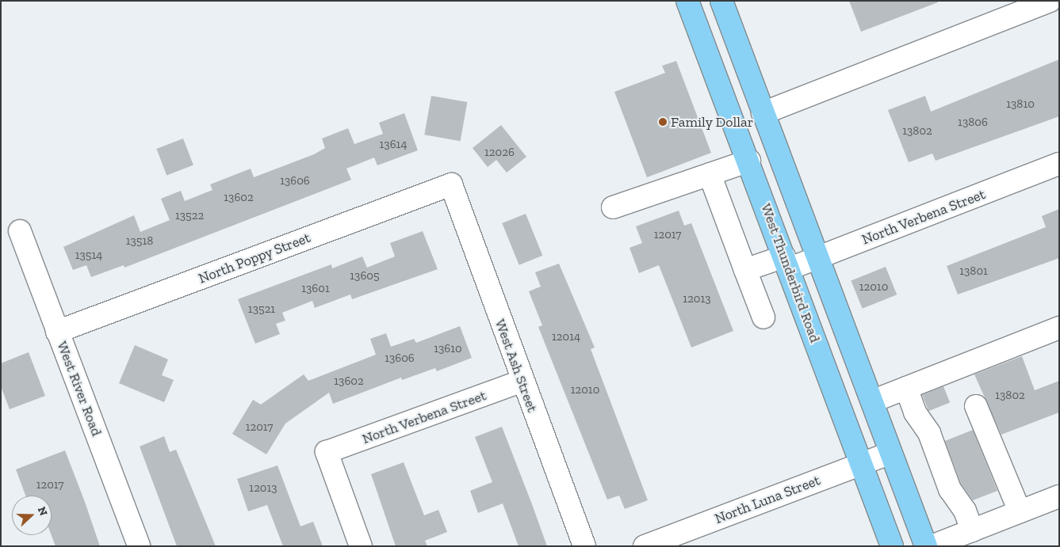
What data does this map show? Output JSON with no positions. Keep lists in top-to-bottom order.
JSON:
{
  "streets": {
    "main road": ["West Thunderbird Road"],
    "street": [
      "North Verbena Street",
      "North Poppy Street",
      "West Ash Street",
      "West River Road",
      "North Luna Street"
    ]
  },
  "crossings": [
    ["North Verbena Street", "West Thunderbird Road"],
    ["North Verbena Street", "West Ash Street"],
    ["North Poppy Street", "West Ash Street"],
    ["North Poppy Street", "West River Road"],
    ["West Thunderbird Road", "North Luna Street"]
  ],
  "places": ["Family Dollar"],
  "house_numbers": [
    "13810",
    "13806",
    "13802",
    "13614",
    "12026",
    "13606",
    "13602",
    "13522",
    "12017",
    "13518",
    "13514",
    "13801",
    "13605",
    "12010",
    "13601",
    "12013",
    "13521",
    "12014",
    "13610",
    "13606",
    "13602",
    "12010",
    "13802",
    "12017",
    "12017",
    "12013"
  ],
  "north": "right"
}
